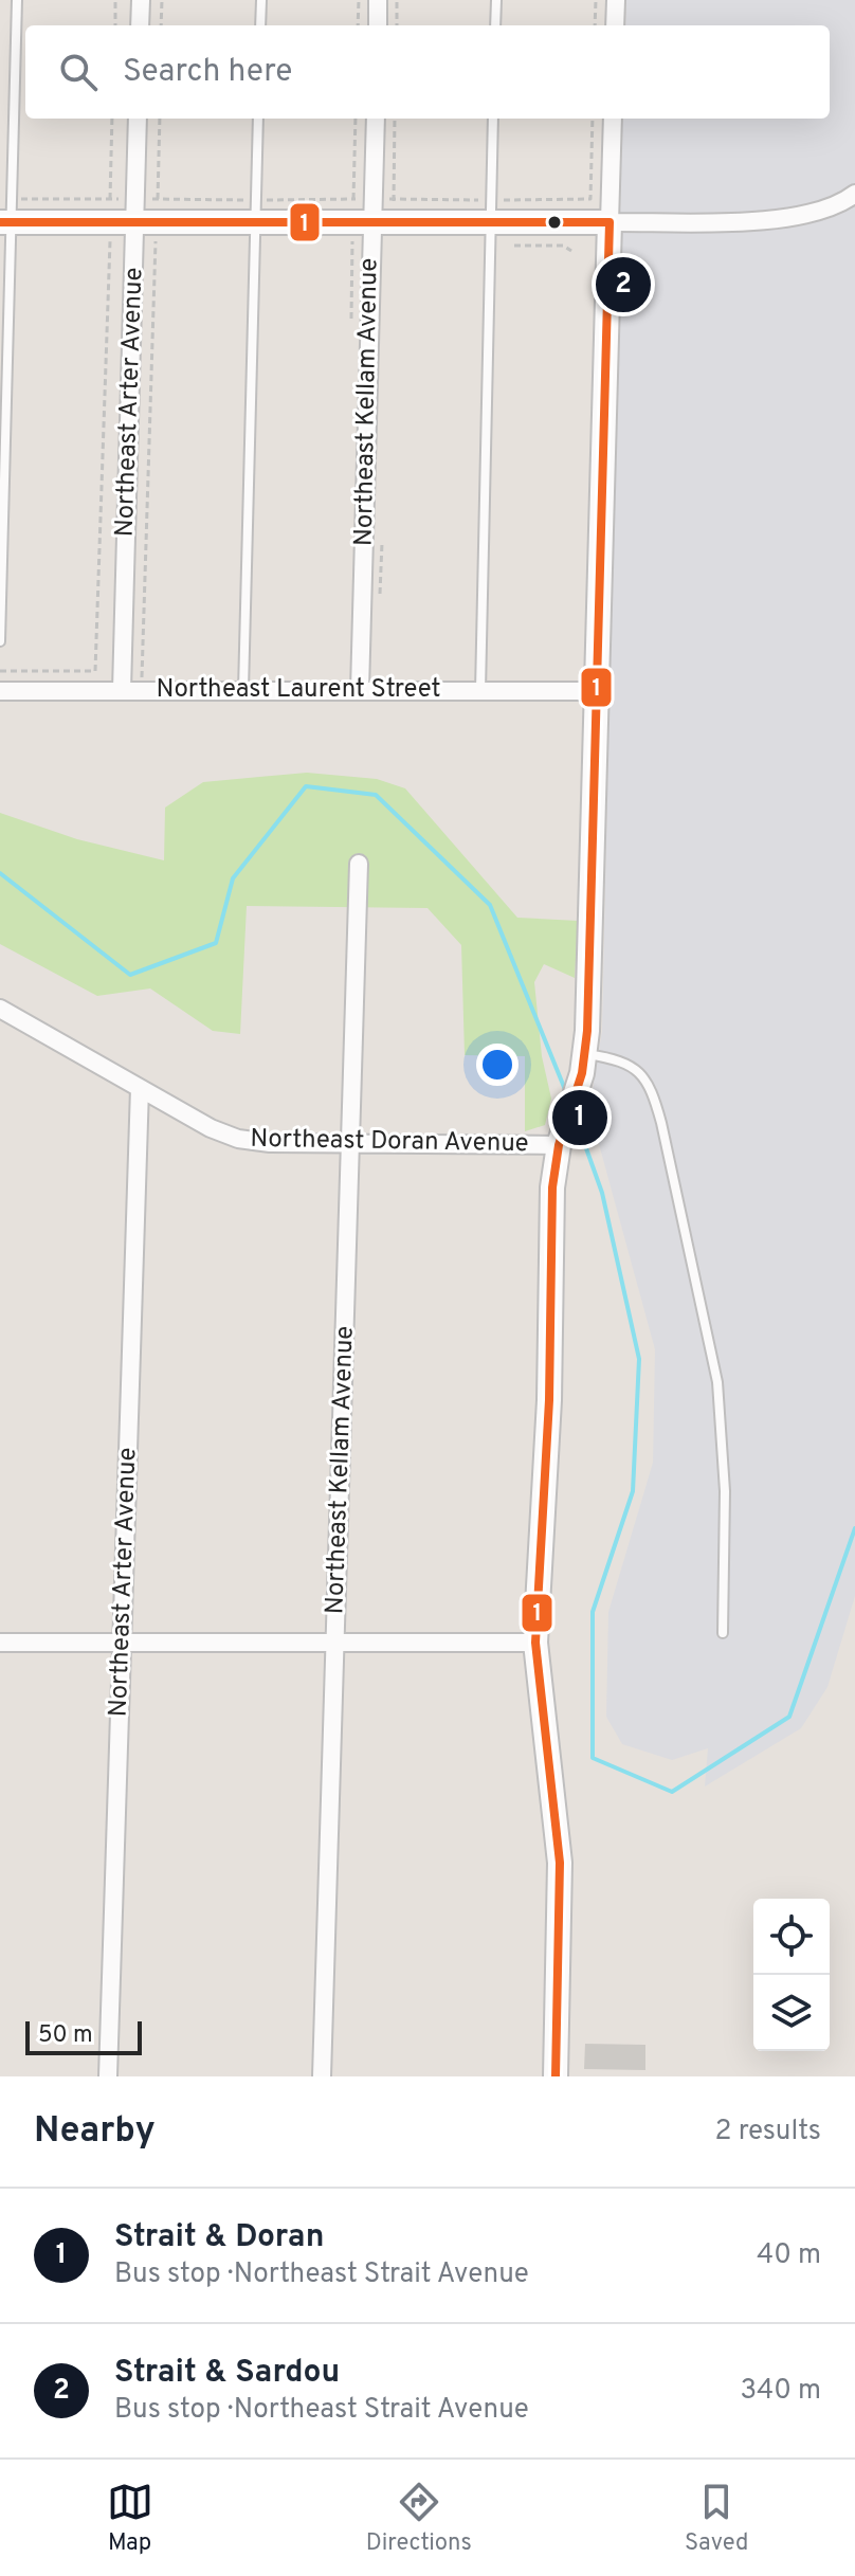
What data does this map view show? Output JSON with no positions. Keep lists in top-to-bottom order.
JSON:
{
  "streets": {
    "street": [
      "Northeast Arter Avenue",
      "Northeast Kellam Avenue",
      "Northeast Laurent Street",
      "Northeast Doran Avenue"
    ]
  },
  "crossings": [
    ["Northeast Arter Avenue", "Northeast Laurent Street"],
    ["Northeast Arter Avenue", "Northeast Doran Avenue"],
    ["Northeast Kellam Avenue", "Northeast Laurent Street"],
    ["Northeast Kellam Avenue", "Northeast Doran Avenue"]
  ],
  "lines": ["transit line 1"],
  "scale_bar": "50 m",
  "page": {
    "search": "Search here",
    "pins": ["2", "1"],
    "scale": "50 m",
    "heading": ["Nearby", "2 results"],
    "list": [
      {
        "mark": "1",
        "name": "Strait & Doran",
        "note": "Bus stop · Northeast Strait Avenue",
        "value": "40 m"
      },
      {
        "mark": "2",
        "name": "Strait & Sardou",
        "note": "Bus stop · Northeast Strait Avenue",
        "value": "340 m"
      }
    ],
    "nav": ["Map", "Directions", "Saved"]
  }
}
